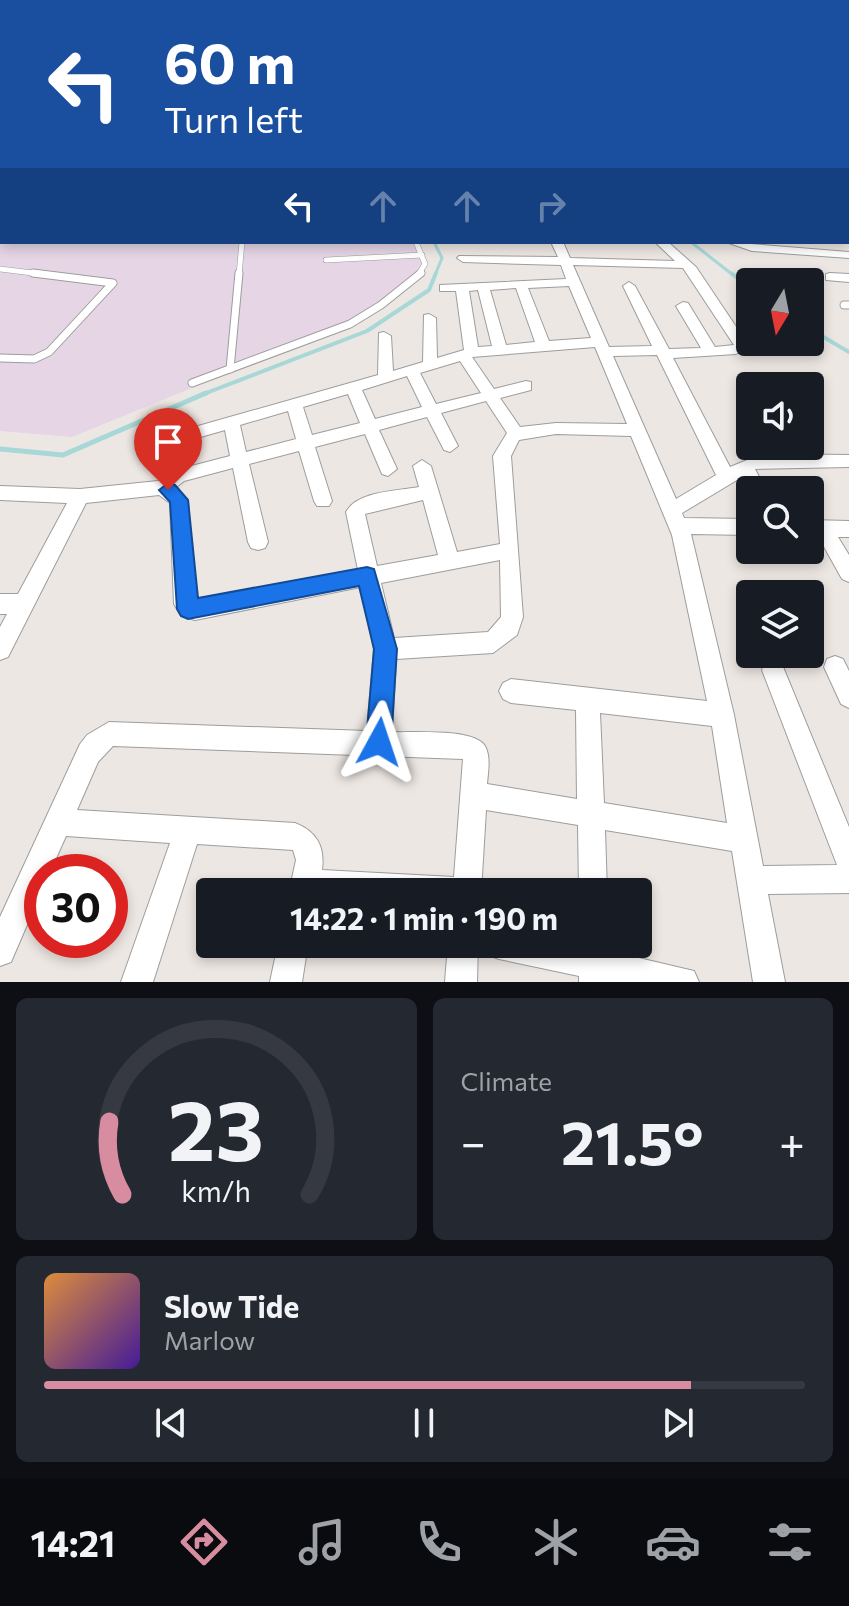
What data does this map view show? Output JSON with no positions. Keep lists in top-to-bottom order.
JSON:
{
  "north": "bottom",
  "page": {
    "turn": ["60 m", "Turn left"],
    "limit": "30",
    "trip": "14:22 · 1 min · 190 m",
    "tile": "Climate",
    "heat": ["−", "21.5°", "+"],
    "song": ["Slow Tide", "Marlow"],
    "tabs": "14:21",
    "gauge": ["23", "km/h"]
  }
}
